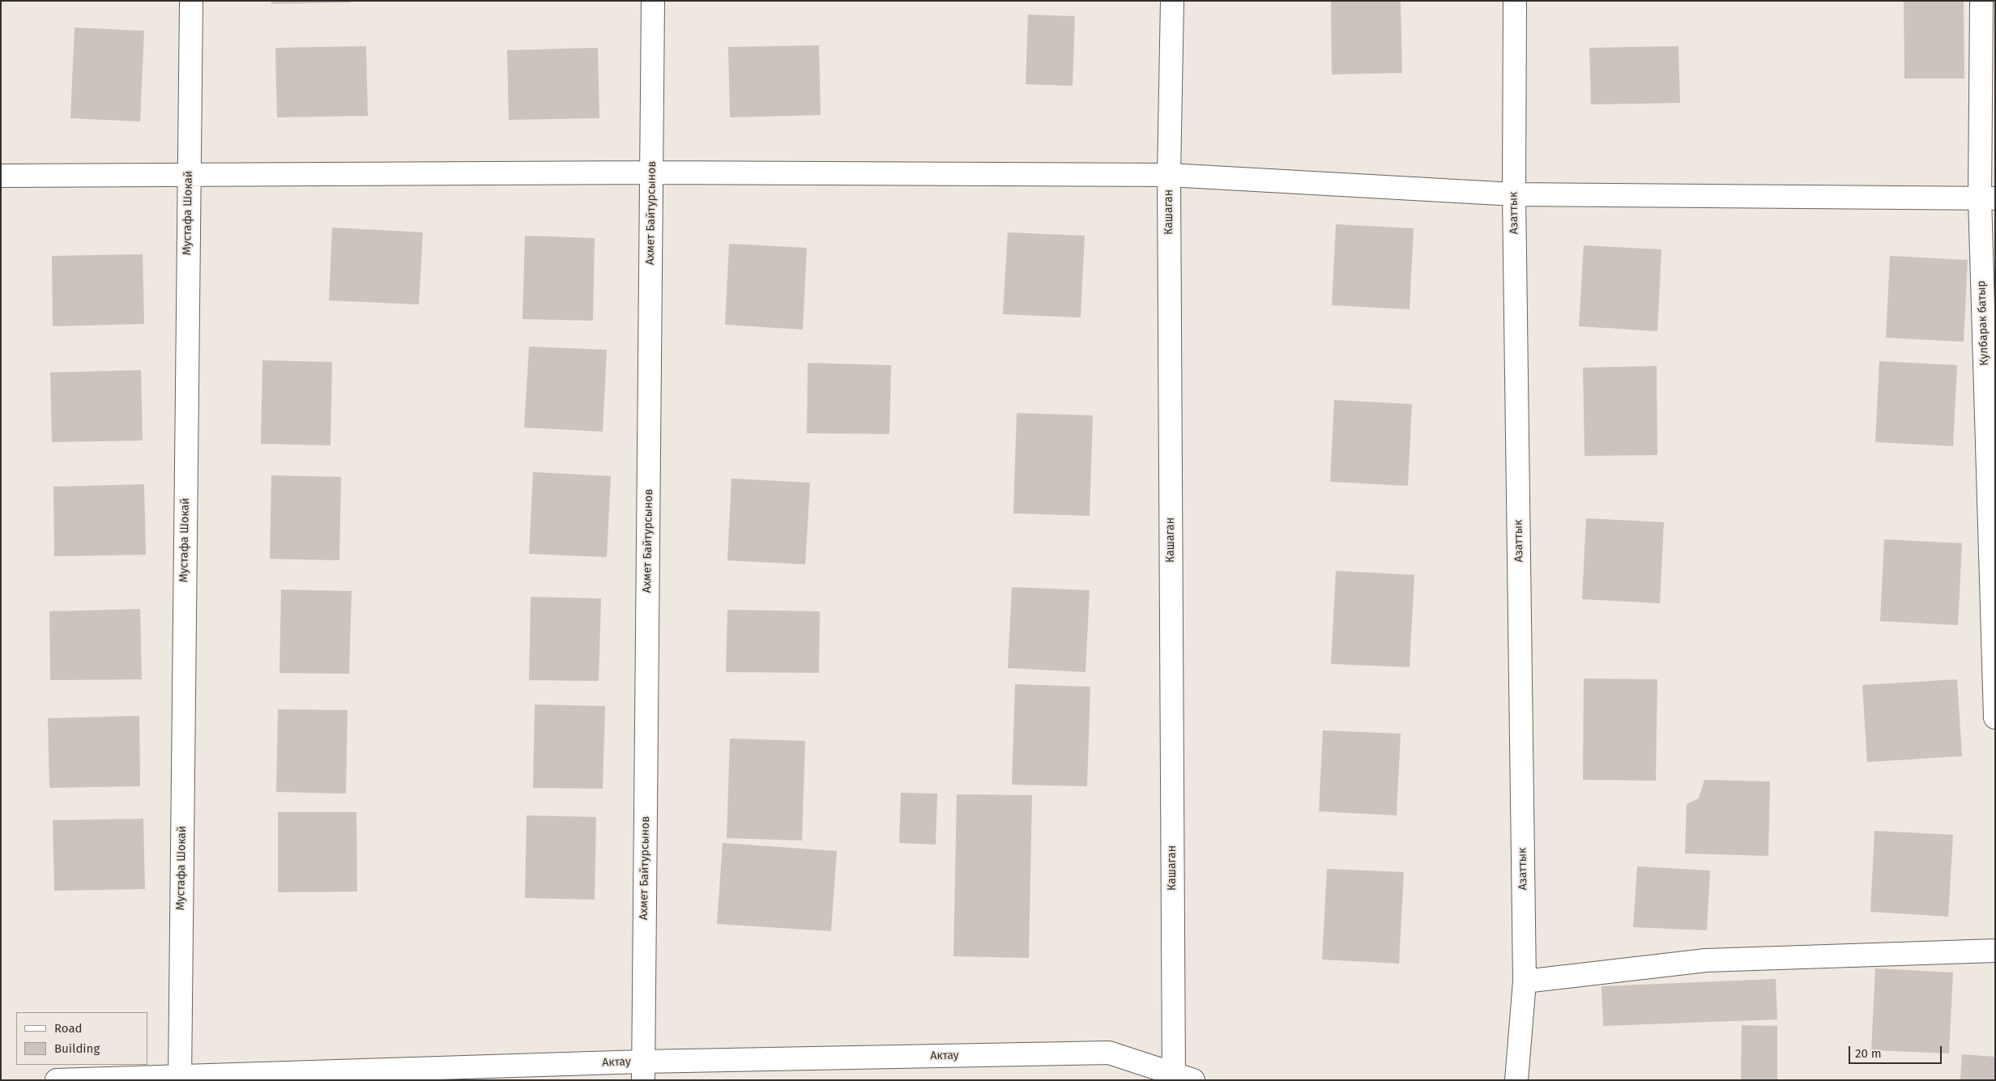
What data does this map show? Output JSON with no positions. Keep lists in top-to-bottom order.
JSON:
{
  "streets": {
    "street": [
      "Кашаган",
      "Мустафа Шокай",
      "Ахмет Байтурсынов",
      "Азаттык",
      "Кулбарак батыр",
      "Актау"
    ]
  },
  "crossings": [
    ["Кашаган", "Актау"],
    ["Мустафа Шокай", "Актау"],
    ["Ахмет Байтурсынов", "Актау"]
  ],
  "legend": ["Road", "Building"],
  "scale_bar": "20 m"
}
